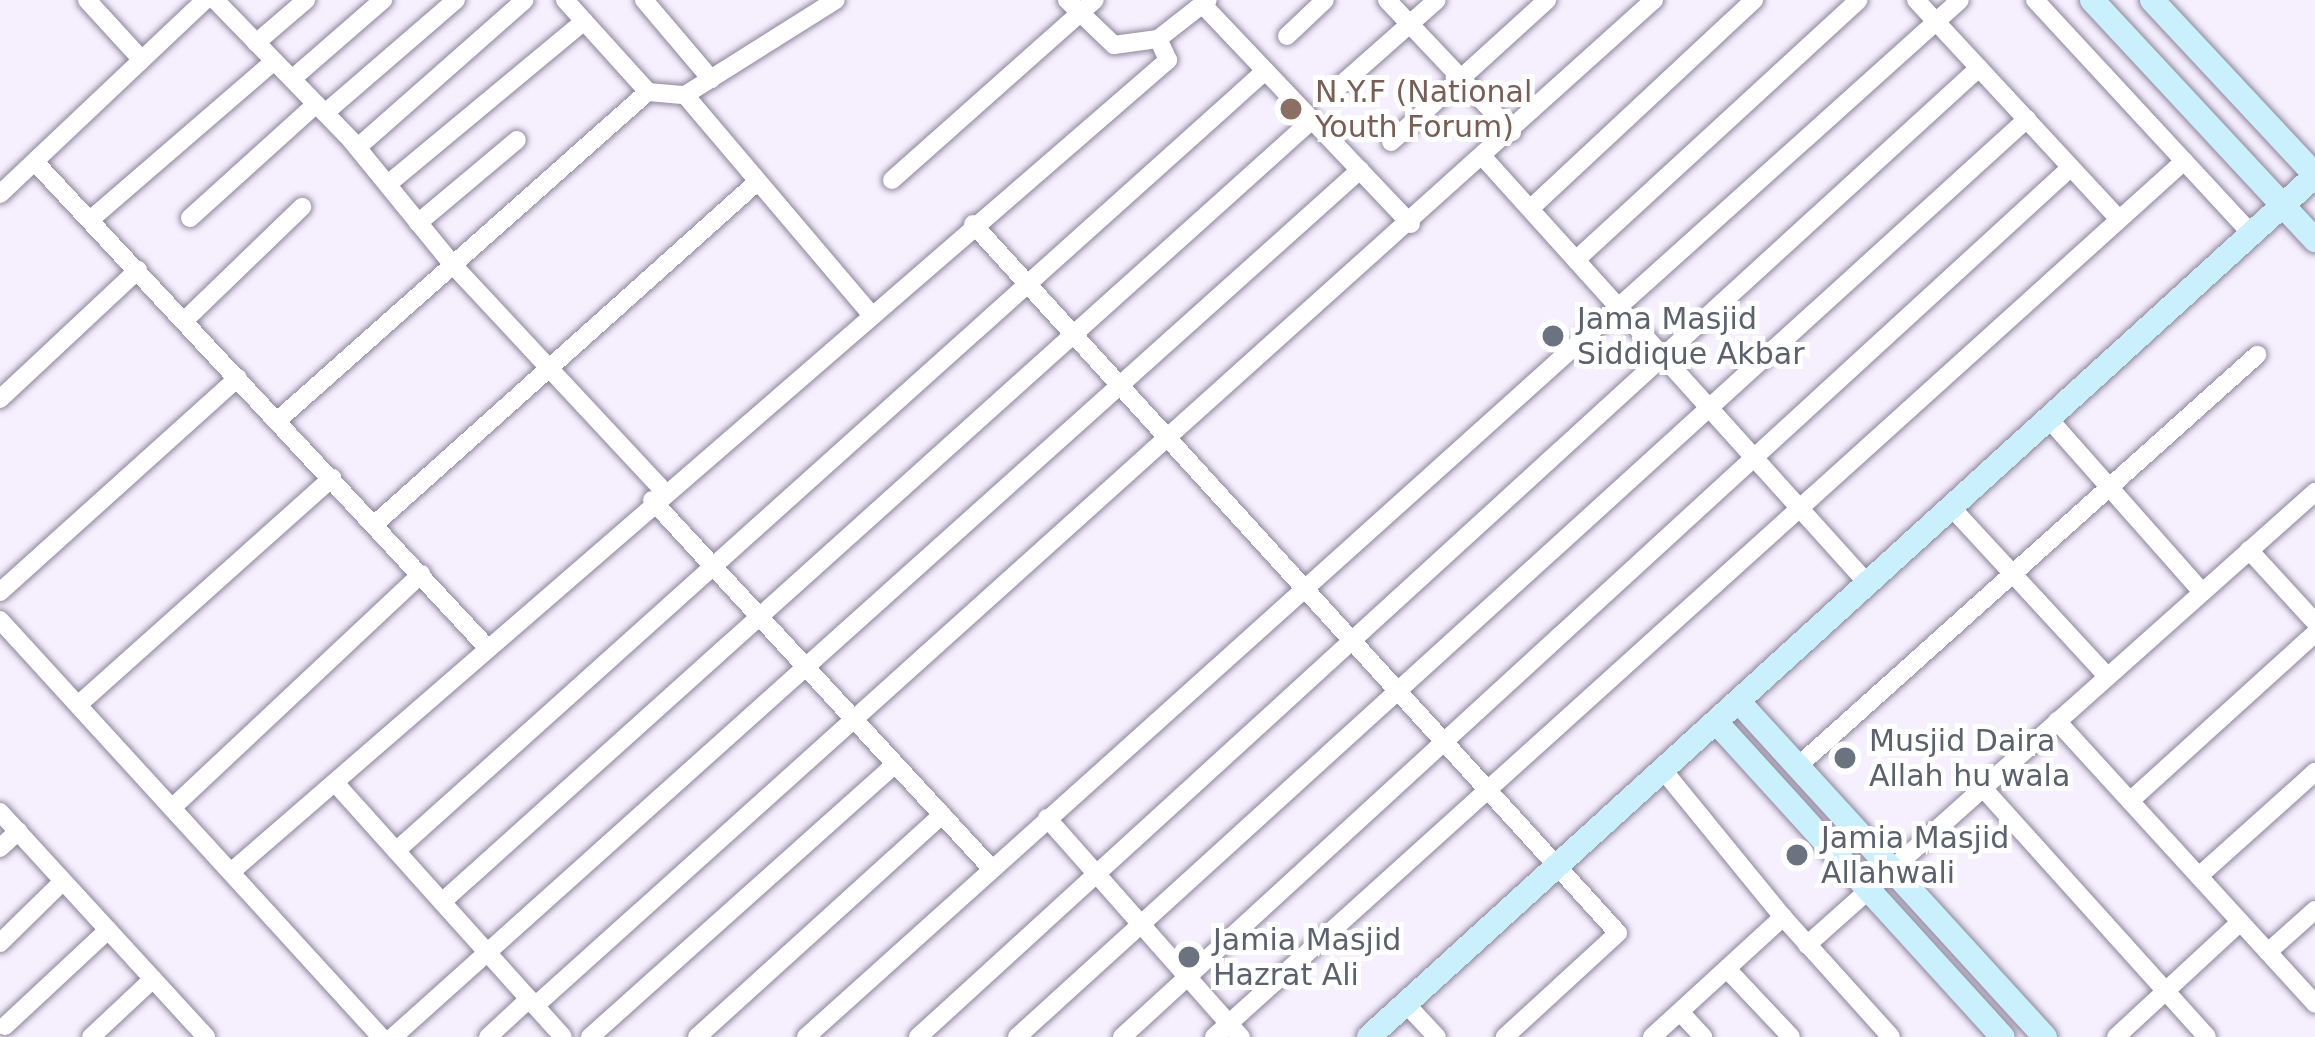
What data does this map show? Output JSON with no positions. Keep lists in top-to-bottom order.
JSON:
{
  "places": [
    "N.Y.F (National Youth Forum)",
    "Jama Masjid Siddique Akbar",
    "Musjid Daira Allah hu wala",
    "Jamia Masjid Allahwali",
    "Jamia Masjid Hazrat Ali"
  ]
}
